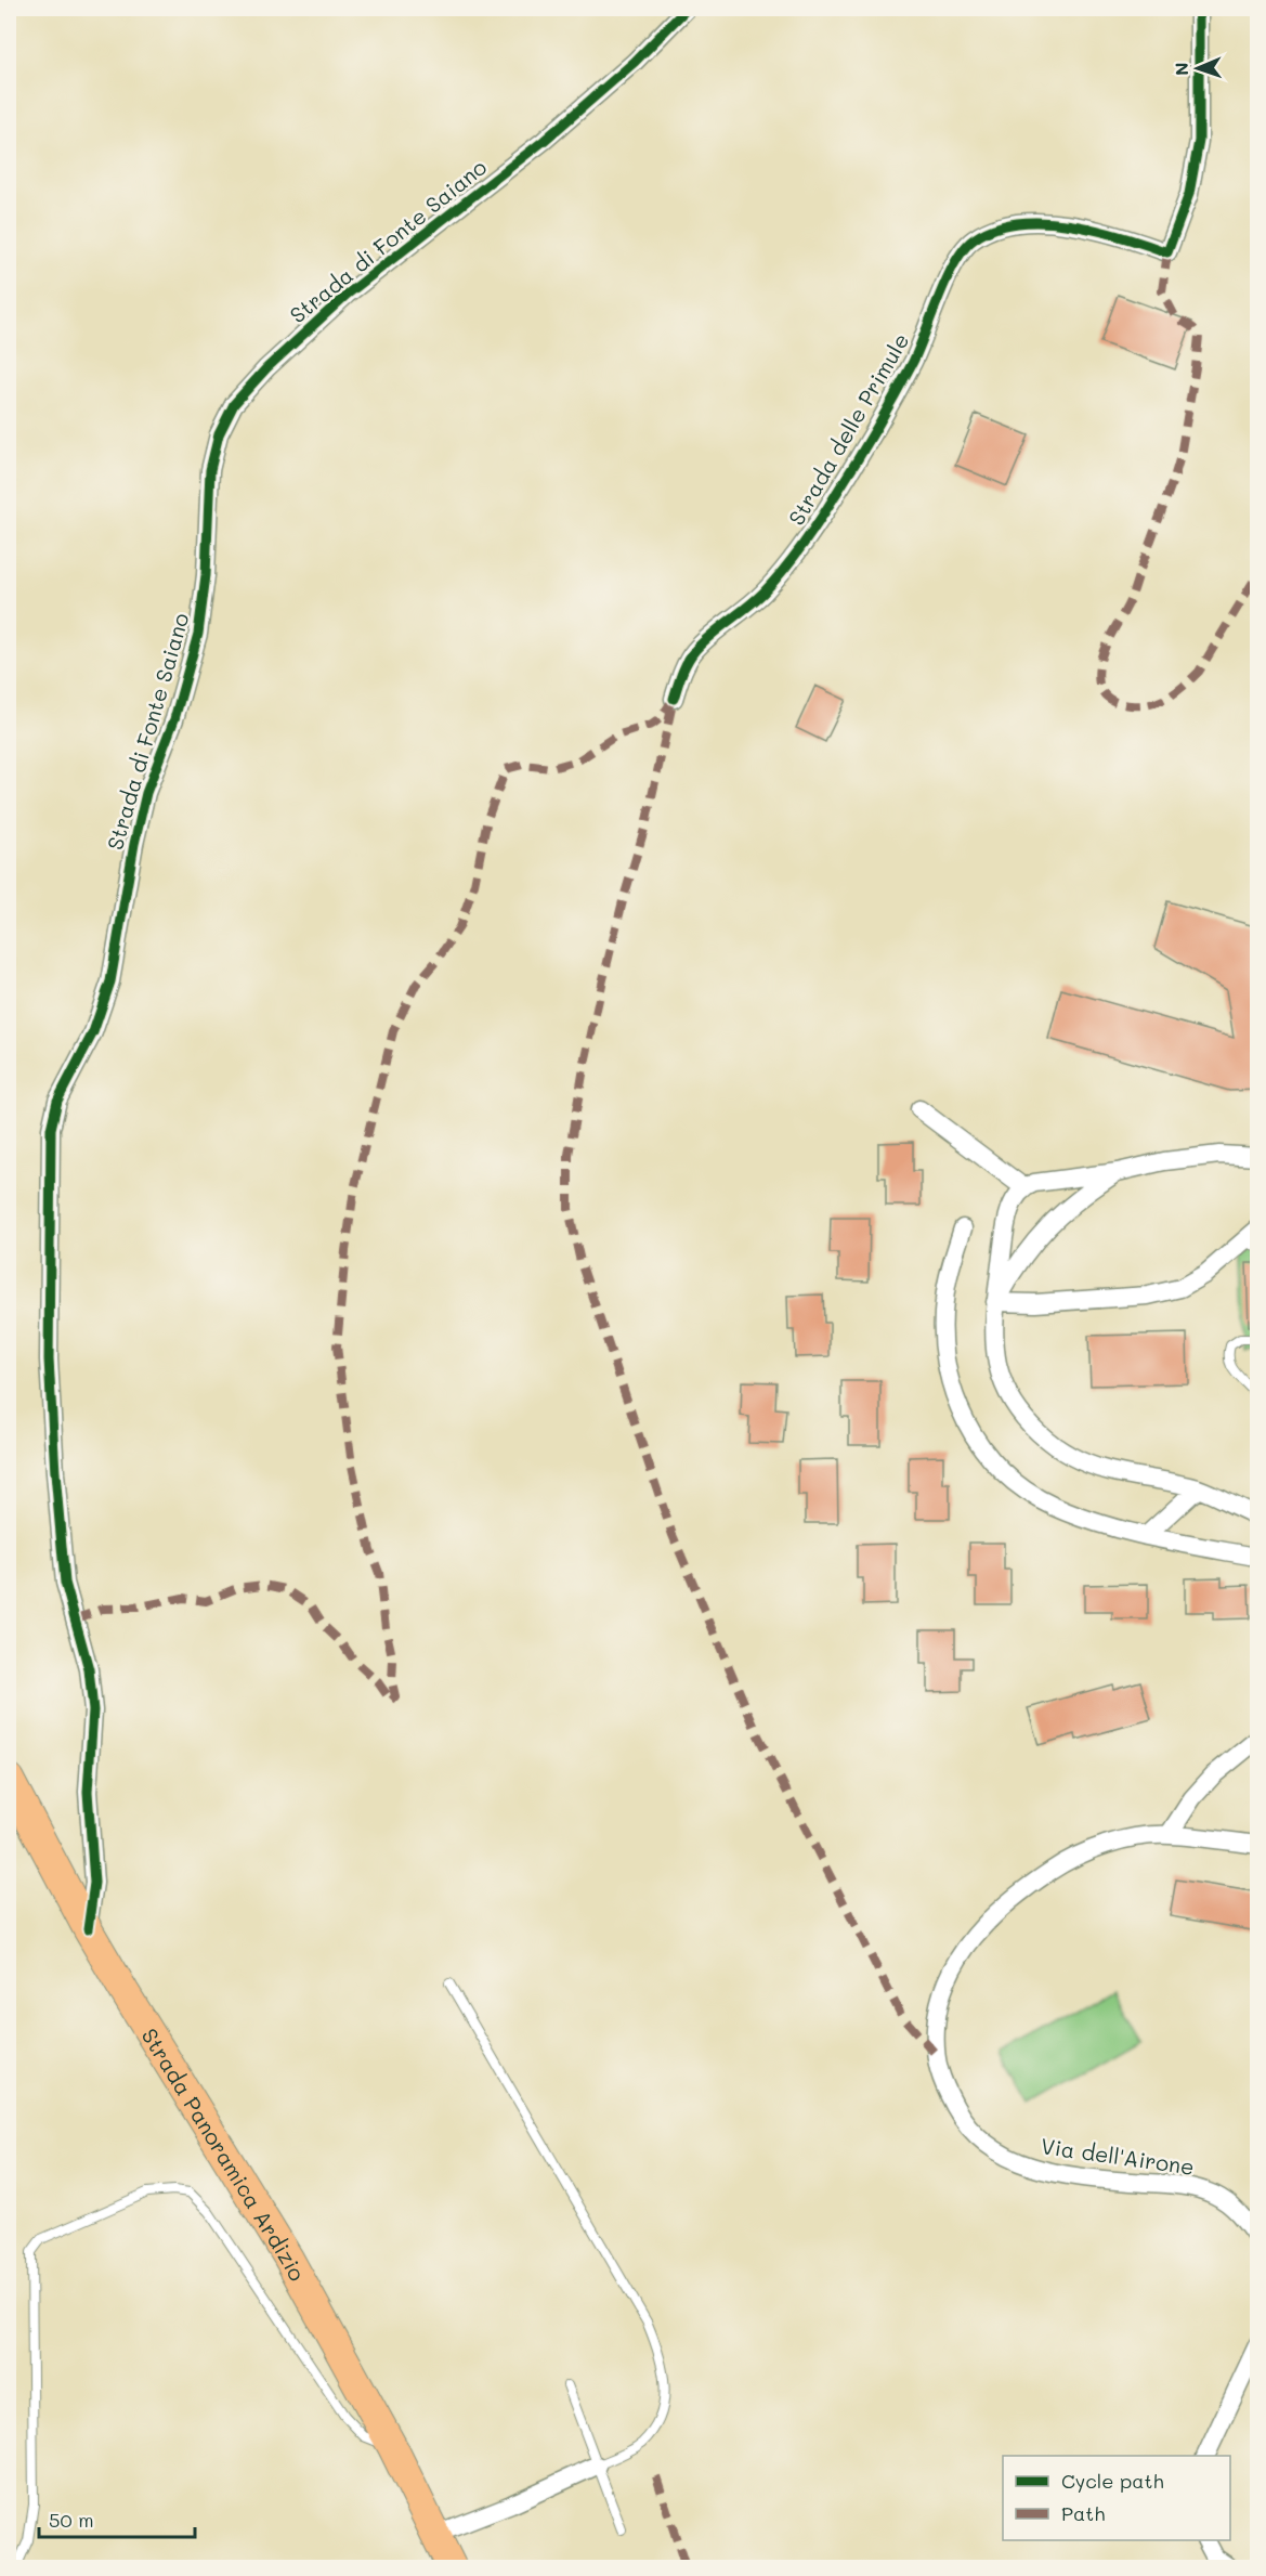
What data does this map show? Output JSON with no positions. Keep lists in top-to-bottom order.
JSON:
{
  "streets": {
    "main road": ["Strada Panoramica Ardizio"],
    "street": ["Strada di Fonte Saiano", "Strada delle Primule", "Via dell'Airone"]
  },
  "crossings": [
    ["Strada di Fonte Saiano", "Strada Panoramica Ardizio"]
  ],
  "legend": ["Cycle path", "Path"],
  "scale_bar": "50 m",
  "north": "left"
}
